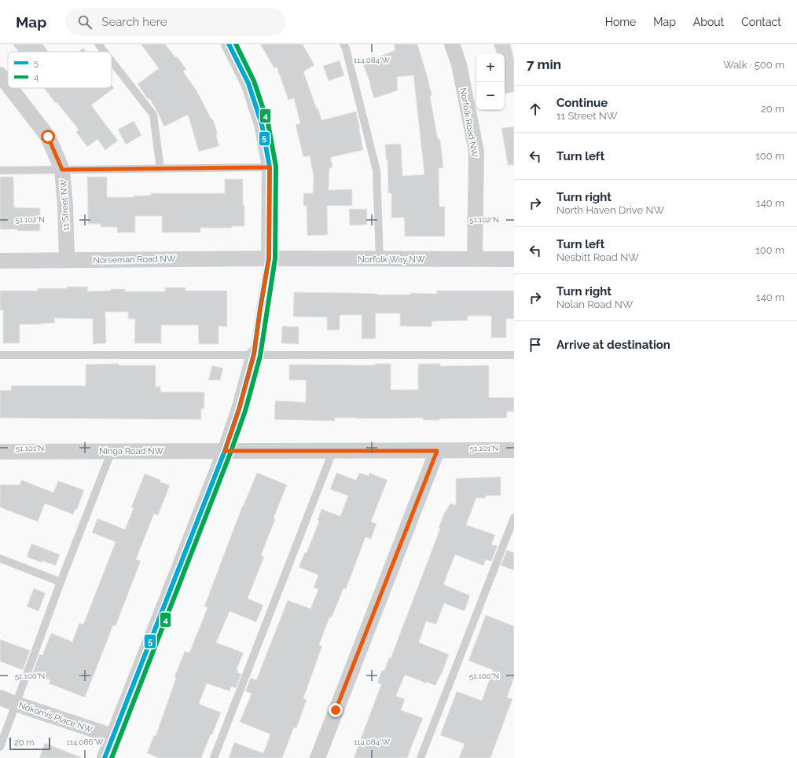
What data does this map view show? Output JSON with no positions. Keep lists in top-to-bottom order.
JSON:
{
  "streets": {
    "street": [
      "Norfolk Road NW",
      "11 Street NW",
      "Norseman Road NW",
      "Norfolk Way NW",
      "Ninga Road NW",
      "Nokomis Place NW"
    ]
  },
  "crossings": [
    ["Norfolk Road NW", "Norfolk Way NW"],
    ["11 Street NW", "Norseman Road NW"],
    ["Norseman Road NW", "Norfolk Way NW"]
  ],
  "lines": ["transit line 5", "transit line 4"],
  "legend": ["5", "4"],
  "scale_bar": "20 m",
  "page": {
    "header": "Map",
    "search": "Search here",
    "nav": [
      "Home",
      "Map",
      "About",
      "Contact"
    ],
    "heading": ["7 min", "Walk · 500 m"],
    "map_buttons": ["+", "−"],
    "list": [
      ["Continue", "11 Street NW", "20 m"],
      ["Turn left", "100 m"],
      ["Turn right", "North Haven Drive NW", "140 m"],
      ["Turn left", "Nesbitt Road NW", "100 m"],
      ["Turn right", "Nolan Road NW", "140 m"],
      "Arrive at destination"
    ],
    "scale": "20 m"
  },
  "coordinates": [
    "114.084°W",
    "51.102°N",
    "51.101°N",
    "51.100°N",
    "114.086°W"
  ]
}
